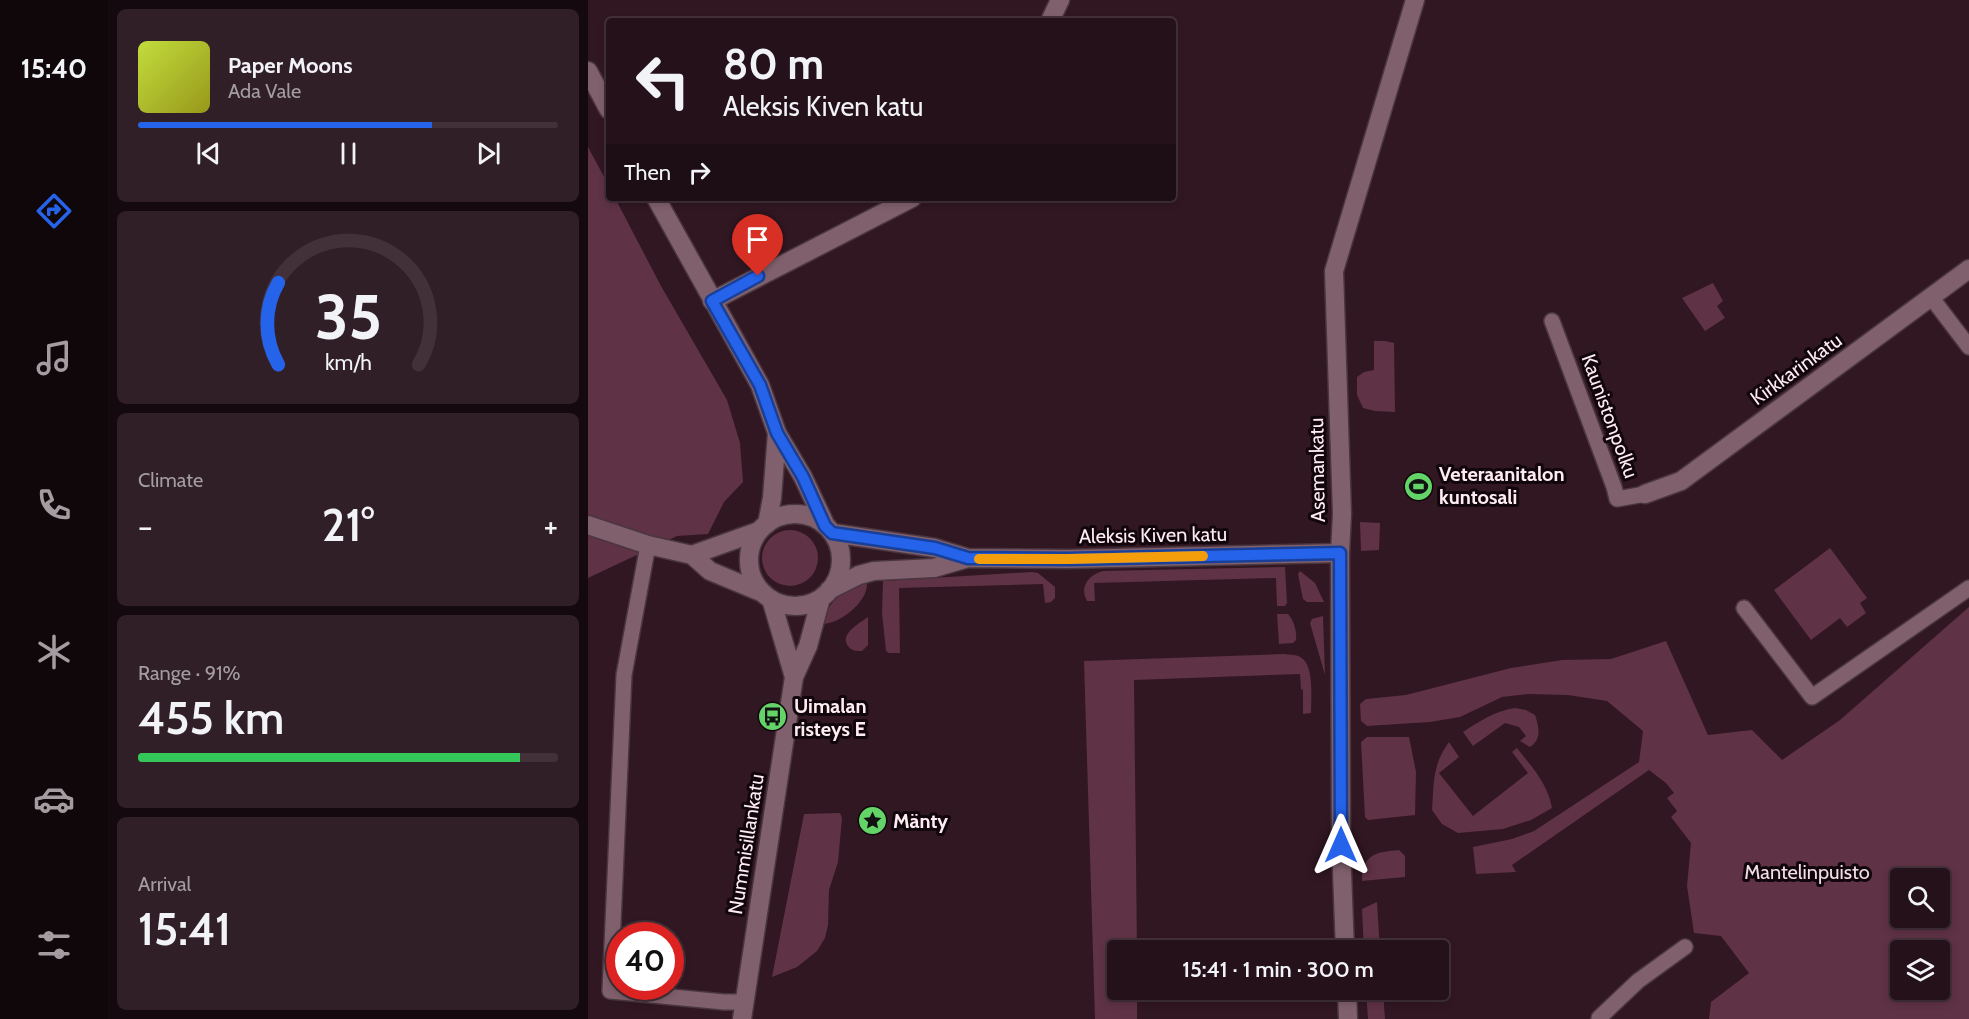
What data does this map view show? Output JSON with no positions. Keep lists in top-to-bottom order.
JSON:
{
  "streets": {
    "street": [
      "Kirkkarinkatu",
      "Asemankatu",
      "Aleksis Kiven katu",
      "Nummisillankatu"
    ],
    "lane": ["Kaunistonpolku"]
  },
  "crossings": [
    ["Kirkkarinkatu", "Kaunistonpolku"],
    ["Asemankatu", "Aleksis Kiven katu"],
    ["Aleksis Kiven katu", "Nummisillankatu"]
  ],
  "parks": ["Mantelinpuisto"],
  "places": {
    "sports": ["Veteraanitalon kuntosali"],
    "bus stop": ["Uimalan risteys E"],
    "place": ["Mänty"]
  },
  "page": {
    "tabs": "15:40",
    "turn": ["80 m", "Aleksis Kiven katu"],
    "song": ["Paper Moons", "Ada Vale"],
    "then": "Then",
    "tile": [
      "Climate",
      ["Range · 91%", "455 km"],
      ["Arrival", "15:41"]
    ],
    "heat": ["−", "21°", "+"],
    "limit": "40",
    "trip": "15:41 · 1 min · 300 m",
    "gauge": ["35", "km/h"]
  }
}
